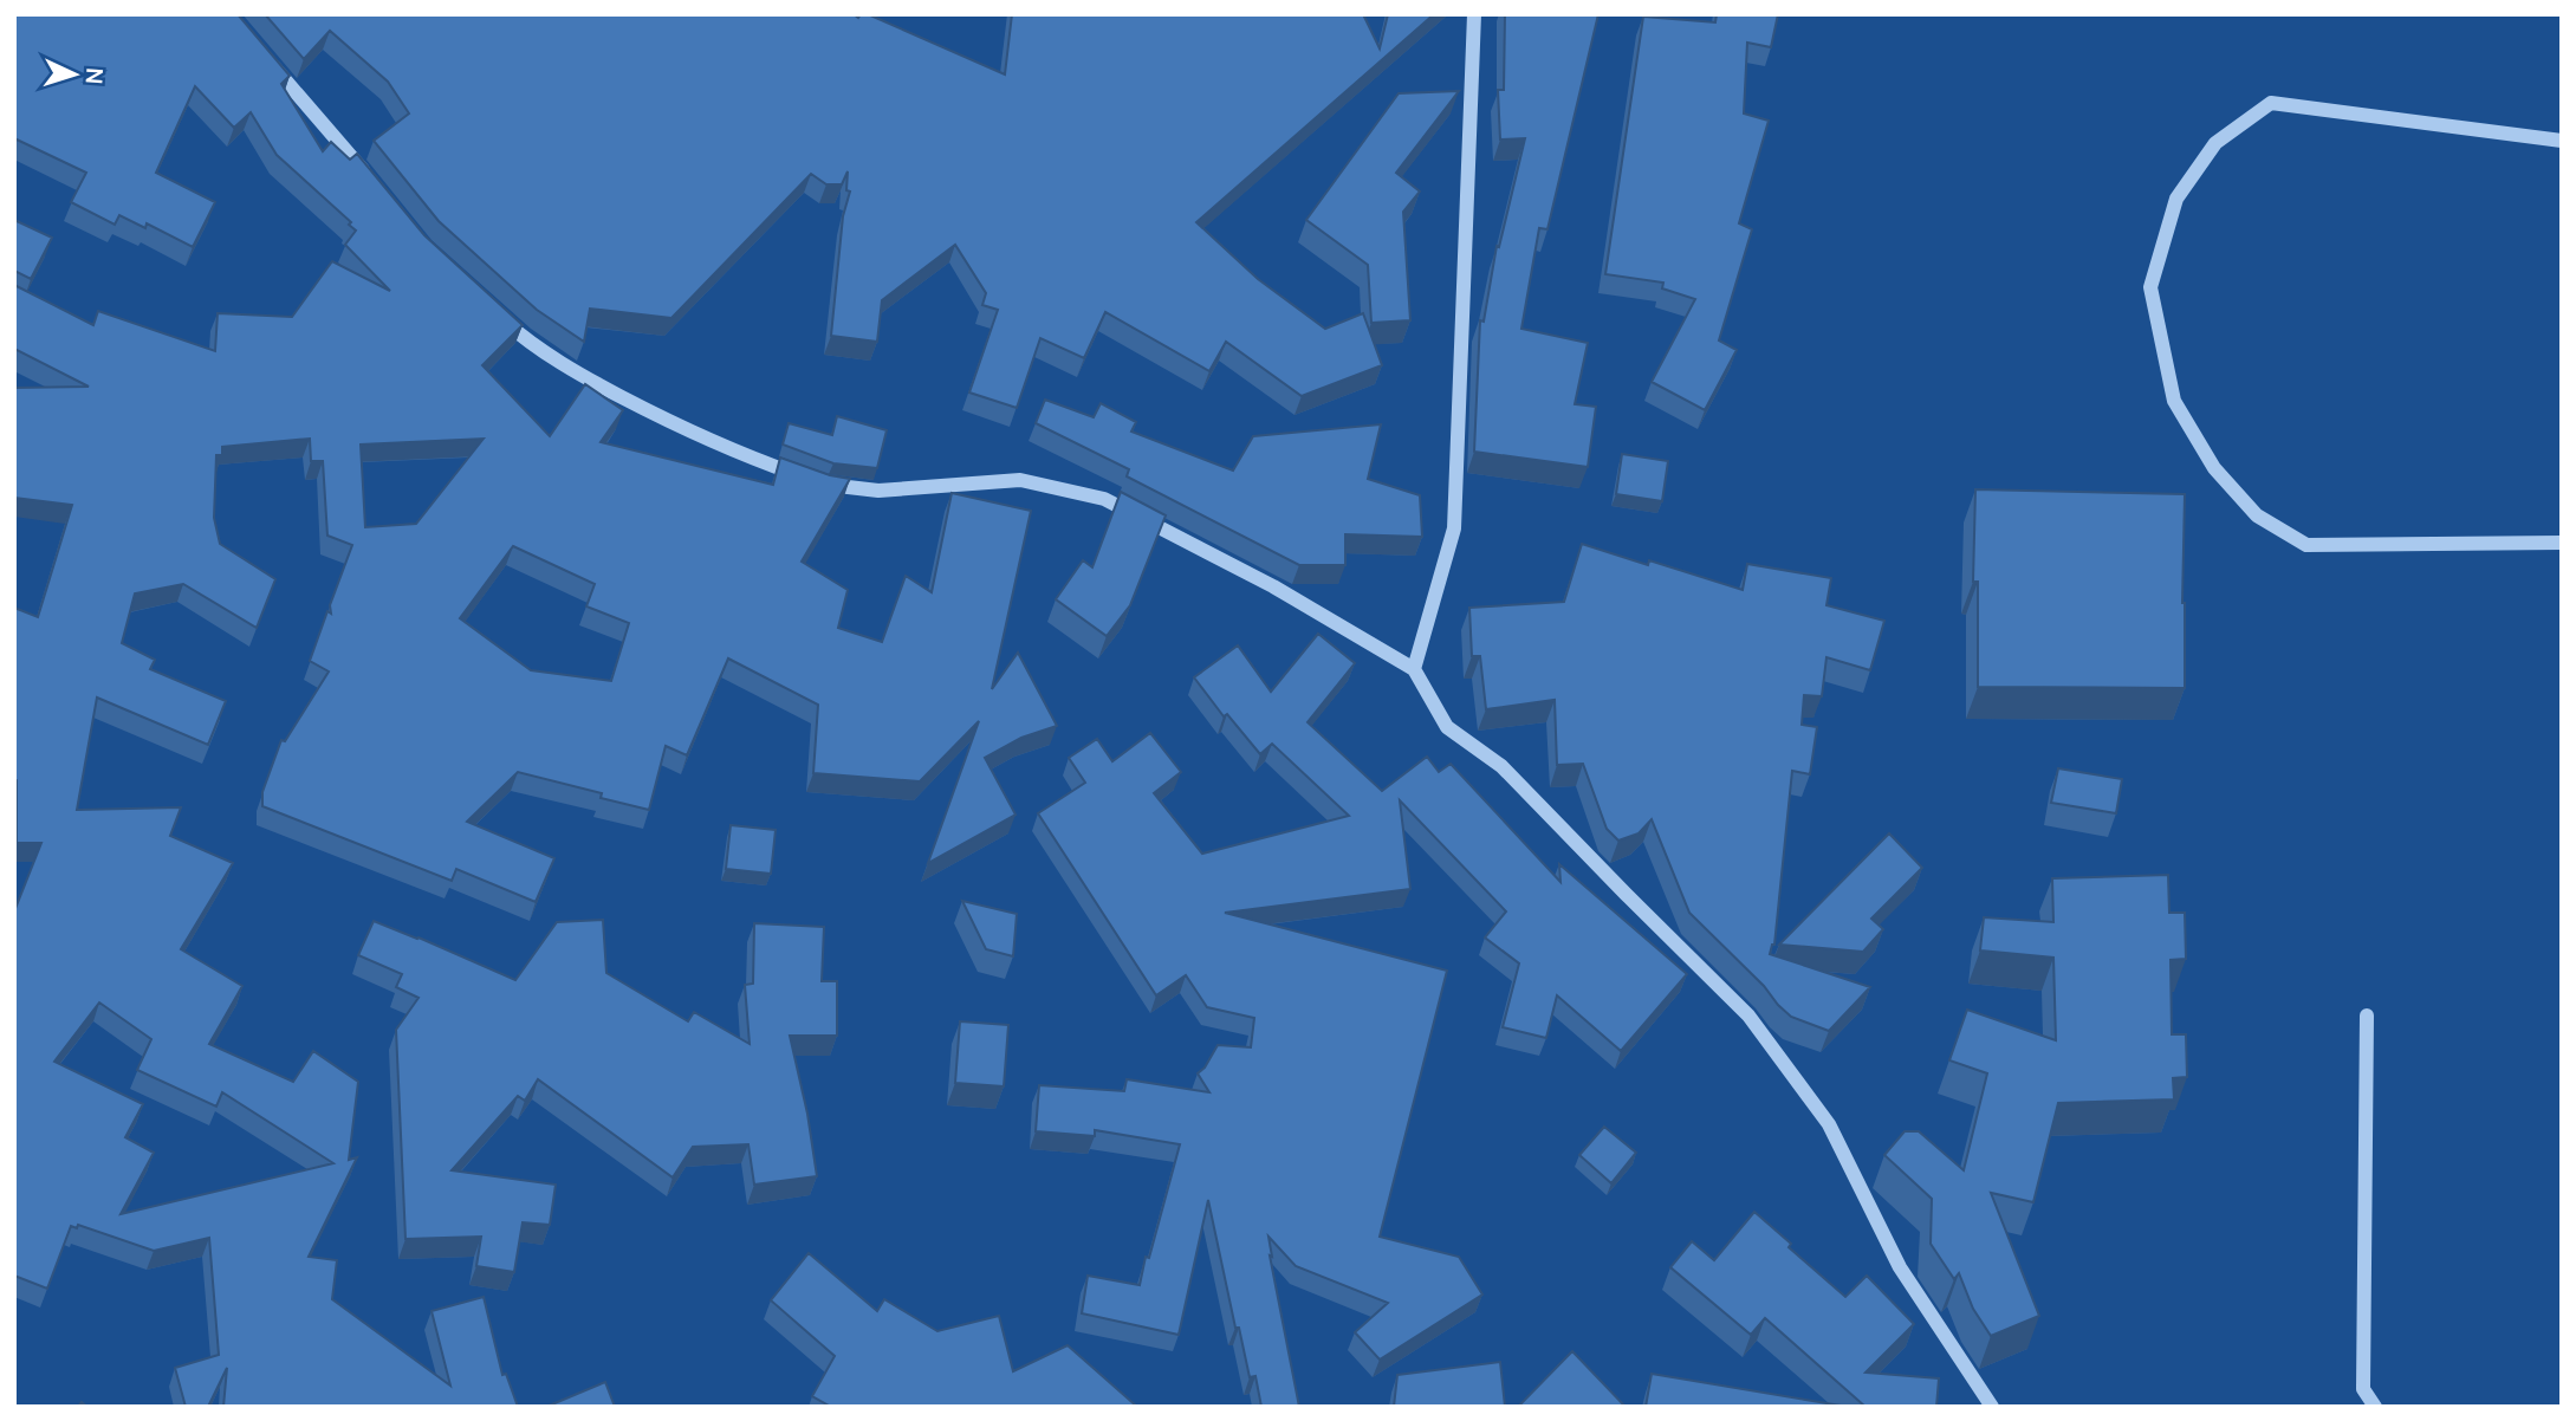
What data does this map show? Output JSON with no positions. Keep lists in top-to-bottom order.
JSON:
{
  "north": "right"
}
